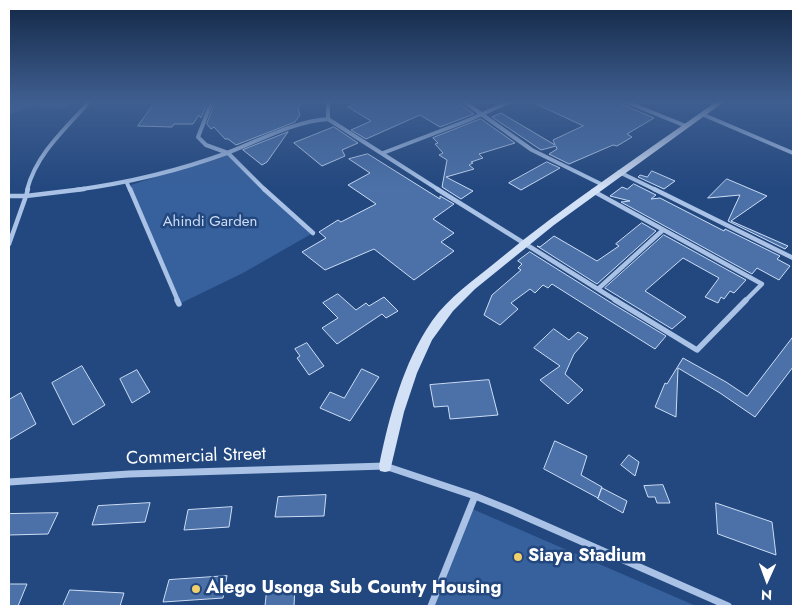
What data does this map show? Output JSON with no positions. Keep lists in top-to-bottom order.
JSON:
{
  "streets": {
    "street": ["Commercial Street"]
  },
  "parks": ["Ahindi Garden"],
  "places": ["Siaya Stadium", "Alego Usonga Sub County Housing"],
  "north": "bottom"
}
